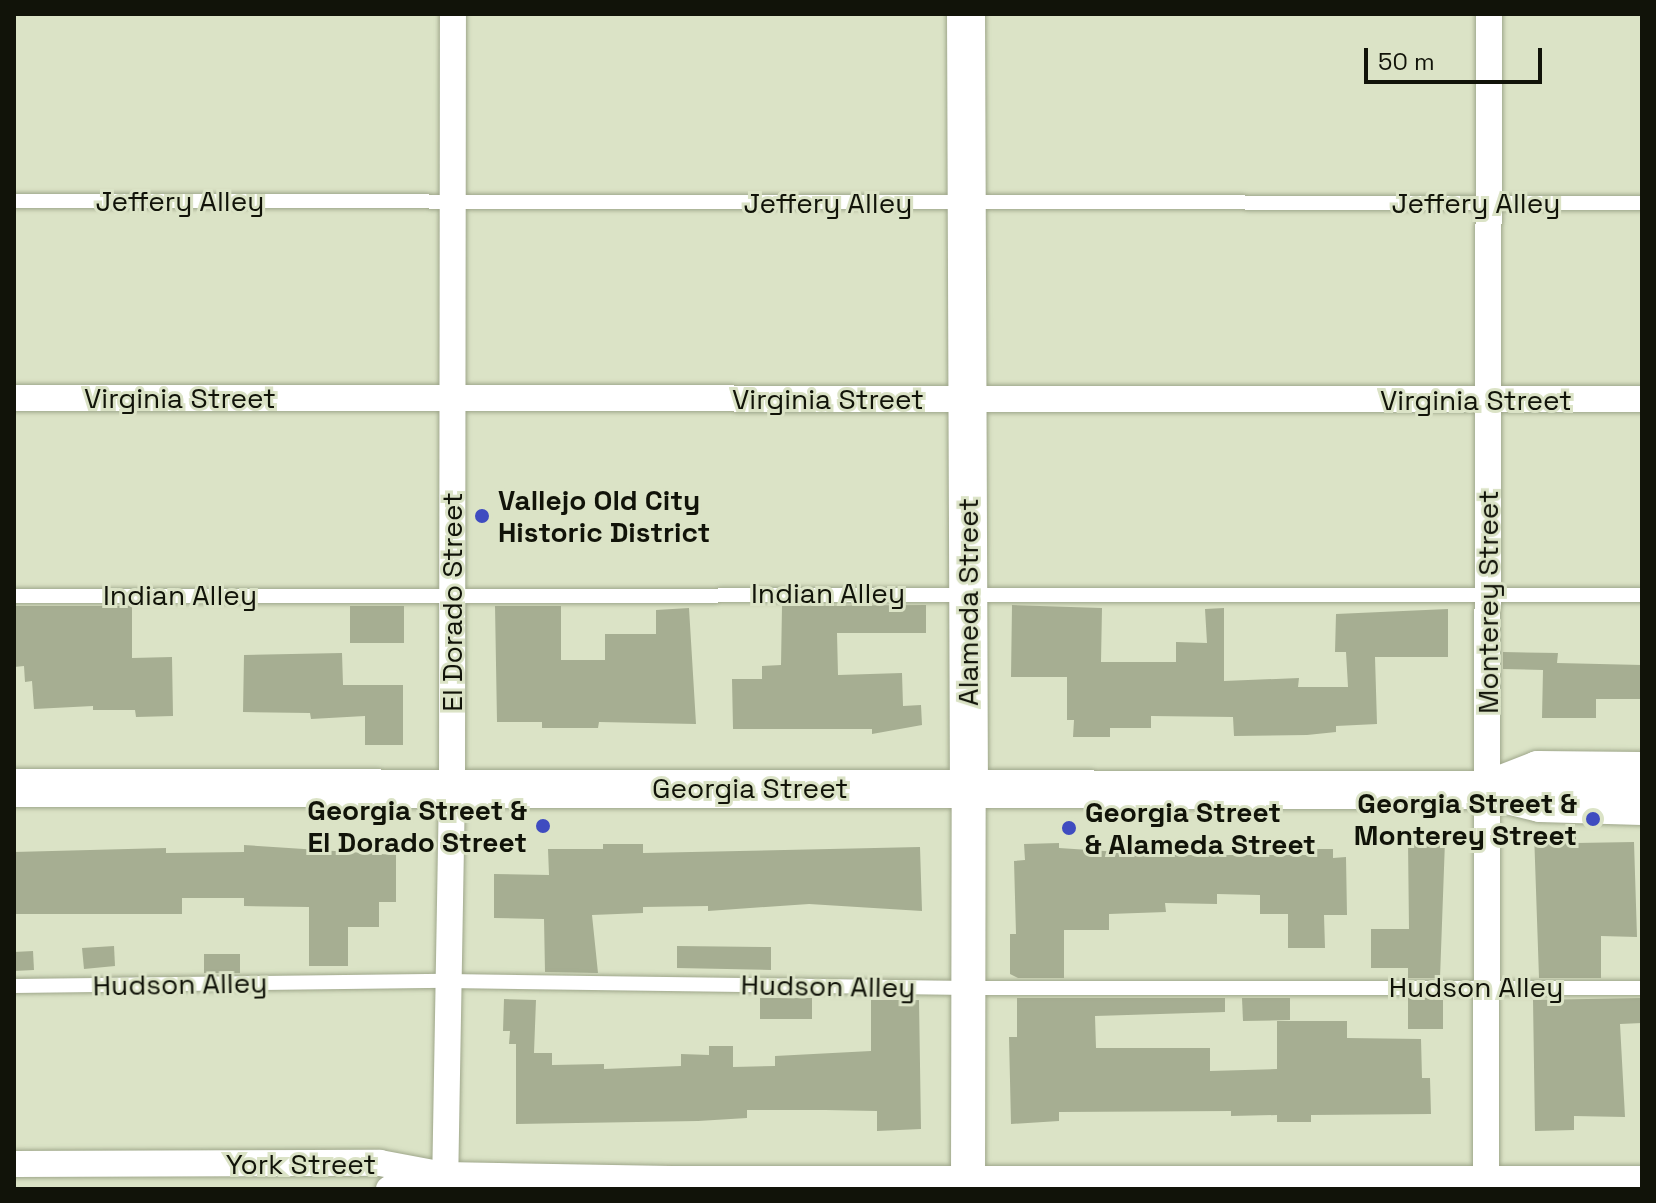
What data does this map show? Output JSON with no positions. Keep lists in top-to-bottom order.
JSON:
{
  "streets": {
    "main road": ["Alameda Street", "Georgia Street"],
    "street": [
      "Virginia Street",
      "El Dorado Street",
      "Monterey Street",
      "York Street"
    ],
    "lane": ["Jeffery Alley", "Indian Alley", "Hudson Alley"]
  },
  "crossings": [
    ["Jeffery Alley", "El Dorado Street"],
    ["Jeffery Alley", "Alameda Street"],
    ["Jeffery Alley", "Monterey Street"],
    ["Virginia Street", "El Dorado Street"],
    ["Virginia Street", "Alameda Street"],
    ["Virginia Street", "Monterey Street"],
    ["Indian Alley", "El Dorado Street"],
    ["Indian Alley", "Alameda Street"],
    ["Indian Alley", "Monterey Street"],
    ["El Dorado Street", "Georgia Street"],
    ["El Dorado Street", "Hudson Alley"],
    ["El Dorado Street", "York Street"],
    ["Alameda Street", "Georgia Street"],
    ["Alameda Street", "Hudson Alley"],
    ["Alameda Street", "York Street"],
    ["Monterey Street", "Georgia Street"],
    ["Monterey Street", "Hudson Alley"],
    ["Monterey Street", "York Street"]
  ],
  "places": [
    "Vallejo Old City Historic District",
    "Georgia Street & Monterey Street",
    "Georgia Street & El Dorado Street",
    "Georgia Street & Alameda Street"
  ],
  "scale_bar": "50 m"
}
